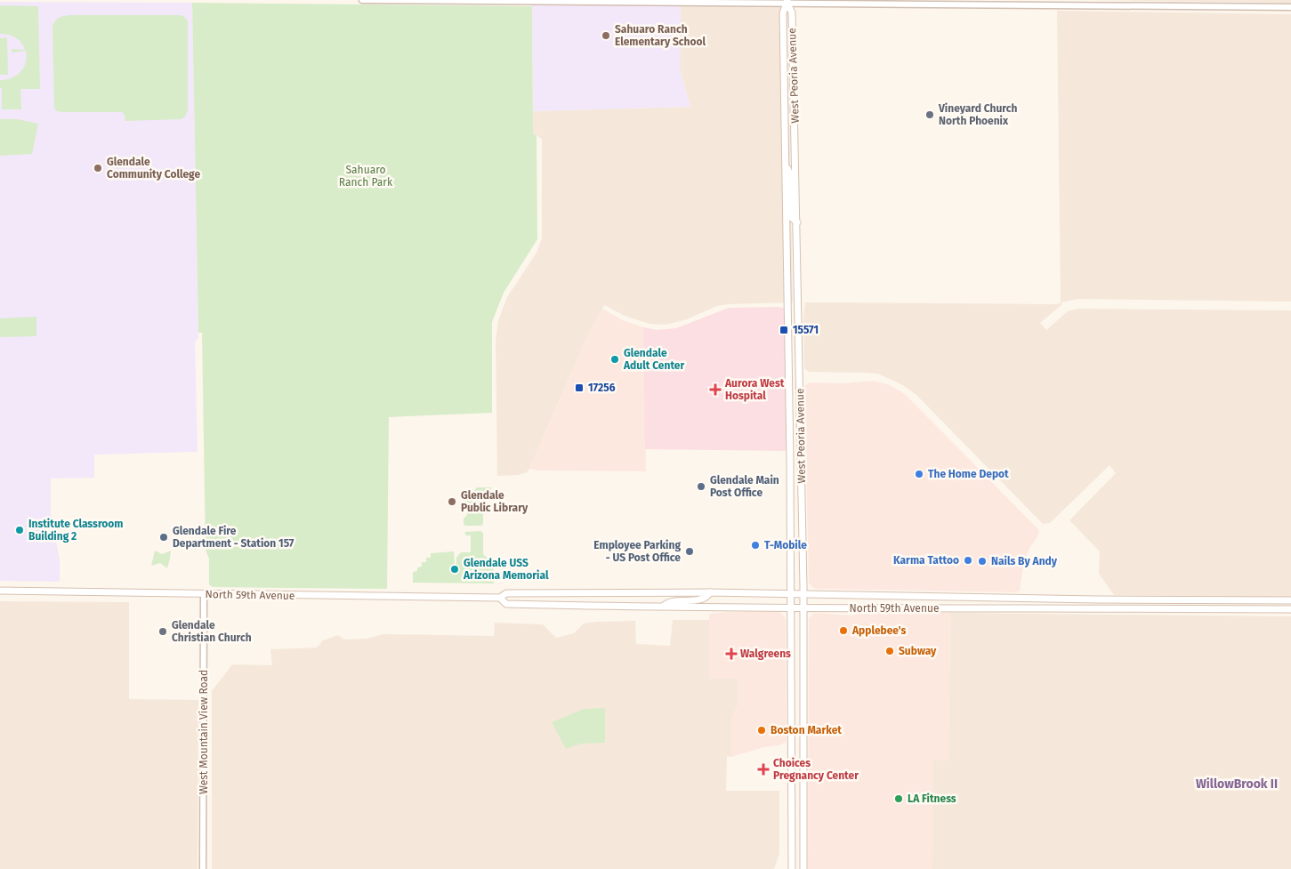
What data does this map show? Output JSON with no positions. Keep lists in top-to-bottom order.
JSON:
{
  "streets": {
    "main road": ["West Peoria Avenue", "North 59th Avenue"],
    "street": ["West Mountain View Road"]
  },
  "crossings": [
    ["West Peoria Avenue", "North 59th Avenue"],
    ["North 59th Avenue", "West Mountain View Road"]
  ],
  "districts": ["WillowBrook II"],
  "parks": ["Sahuaro Ranch Park"],
  "places": {
    "other": [
      "Sahuaro Ranch Elementary School",
      "Vineyard Church North Phoenix",
      "Glendale Community College",
      "Glendale Adult Center",
      "The Home Depot",
      "Glendale Main Post Office",
      "Glendale Public Library",
      "Institute Classroom Building 2",
      "Glendale Fire Department - Station 157",
      "T-Mobile",
      "Employee Parking - US Post Office",
      "Karma Tattoo",
      "Nails By Andy",
      "Glendale USS Arizona Memorial",
      "Applebee's",
      "Glendale Christian Church",
      "Subway",
      "Boston Market",
      "LA Fitness"
    ],
    "transit": ["15571", "17256"],
    "health": ["Aurora West Hospital", "Walgreens", "Choices Pregnancy Center"]
  }
}
